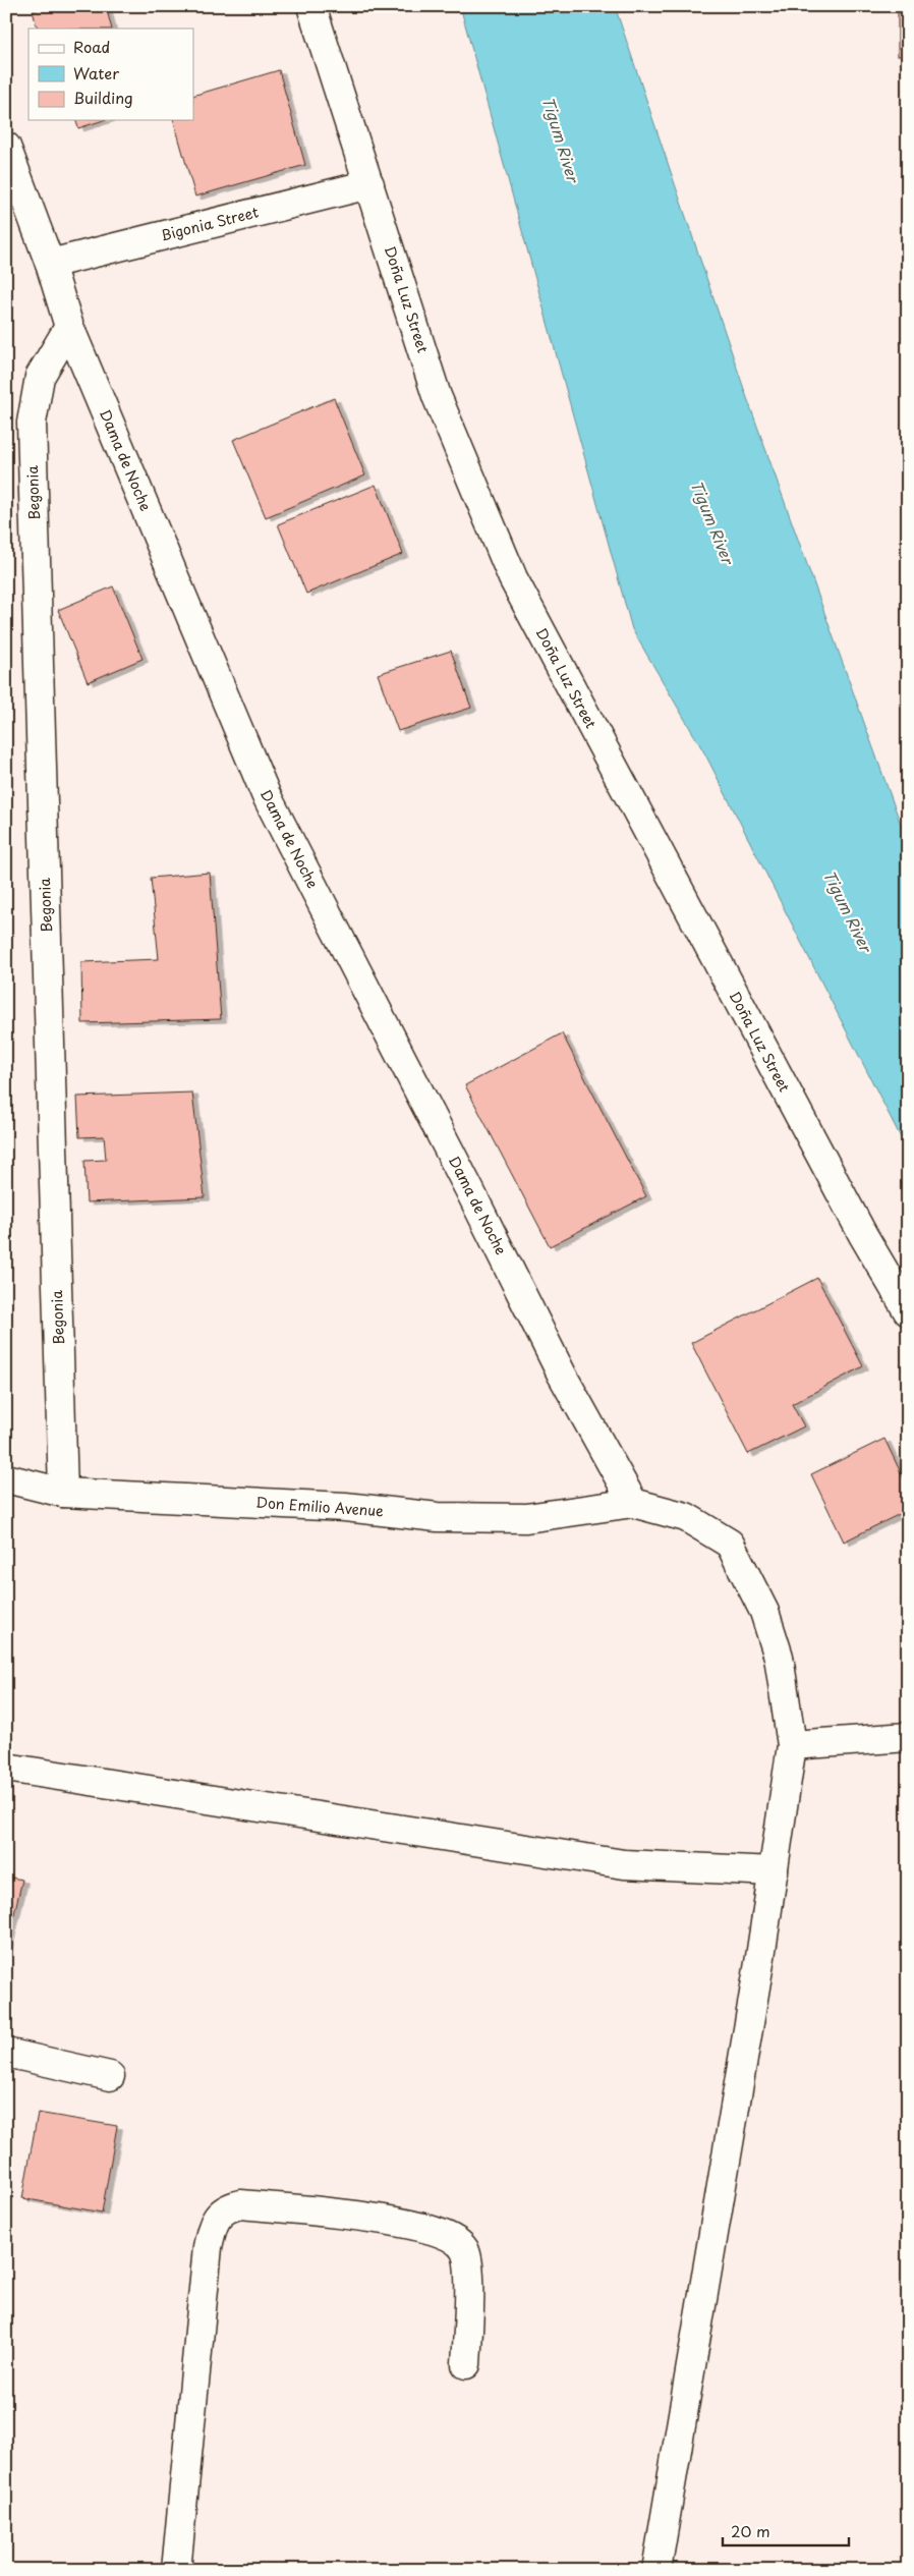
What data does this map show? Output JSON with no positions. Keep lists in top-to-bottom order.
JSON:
{
  "streets": {
    "street": [
      "Bigonia Street",
      "Doña Luz Street",
      "Dama de Noche",
      "Begonia",
      "Don Emilio Avenue"
    ]
  },
  "crossings": [
    ["Bigonia Street", "Doña Luz Street"],
    ["Bigonia Street", "Dama de Noche"],
    ["Dama de Noche", "Begonia"],
    ["Dama de Noche", "Don Emilio Avenue"],
    ["Begonia", "Don Emilio Avenue"]
  ],
  "water": ["Tigum River"],
  "legend": ["Road", "Water", "Building"],
  "scale_bar": "20 m"
}
